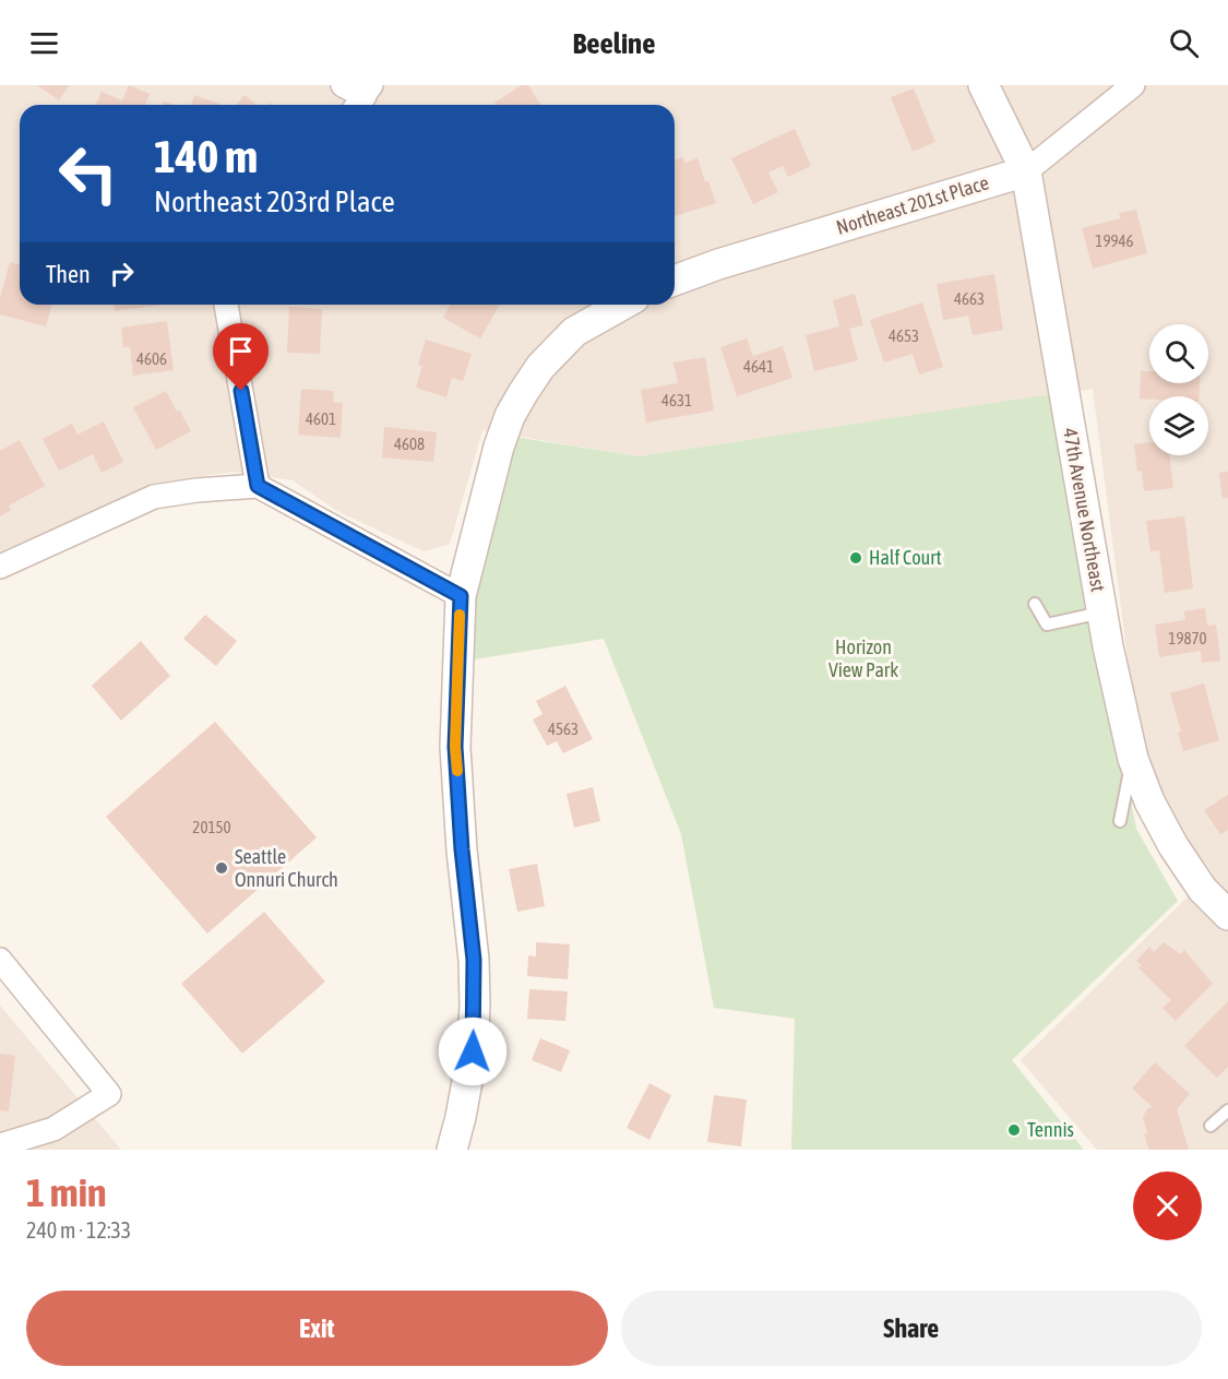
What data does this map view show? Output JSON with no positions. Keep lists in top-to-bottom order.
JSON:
{
  "streets": {
    "street": ["Northeast 201st Place", "47th Avenue Northeast"]
  },
  "crossings": [
    ["Northeast 201st Place", "47th Avenue Northeast"]
  ],
  "parks": ["Horizon View Park"],
  "places": ["Half Court", "Seattle Onnuri Church", "Tennis"],
  "house_numbers": [
    "19946",
    "4663",
    "4653",
    "4606",
    "4641",
    "4631",
    "4601",
    "4608",
    "19870",
    "4563",
    "20150"
  ],
  "page": {
    "header": "Beeline",
    "turn": ["140 m", "Northeast 203rd Place"],
    "then": "Then",
    "heading": ["1 min", "240 m · 12:33"],
    "buttons": ["Exit", "Share"]
  }
}
